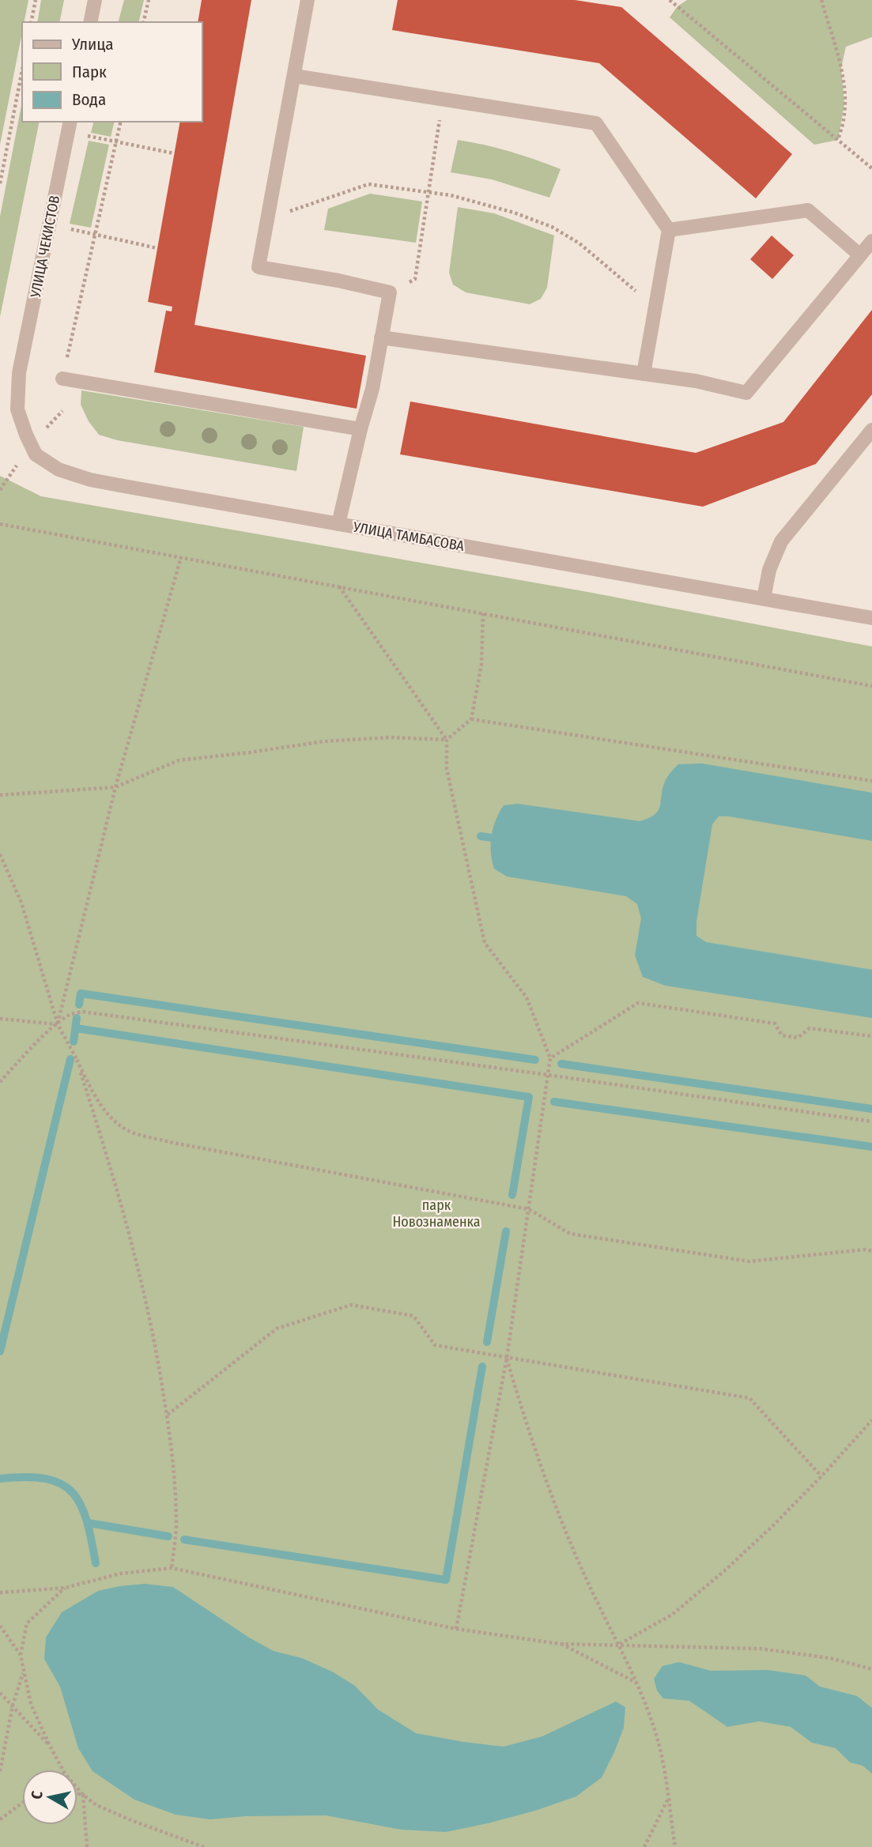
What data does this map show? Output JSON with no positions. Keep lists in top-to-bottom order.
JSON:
{
  "streets": {
    "street": ["УЛИЦА ЧЕКИСТОВ", "УЛИЦА ТАМБАСОВА"]
  },
  "crossings": [
    ["УЛИЦА ЧЕКИСТОВ", "УЛИЦА ТАМБАСОВА"]
  ],
  "parks": ["парк Новознаменка"],
  "legend": ["Улица", "Парк", "Вода"],
  "north": "left"
}
